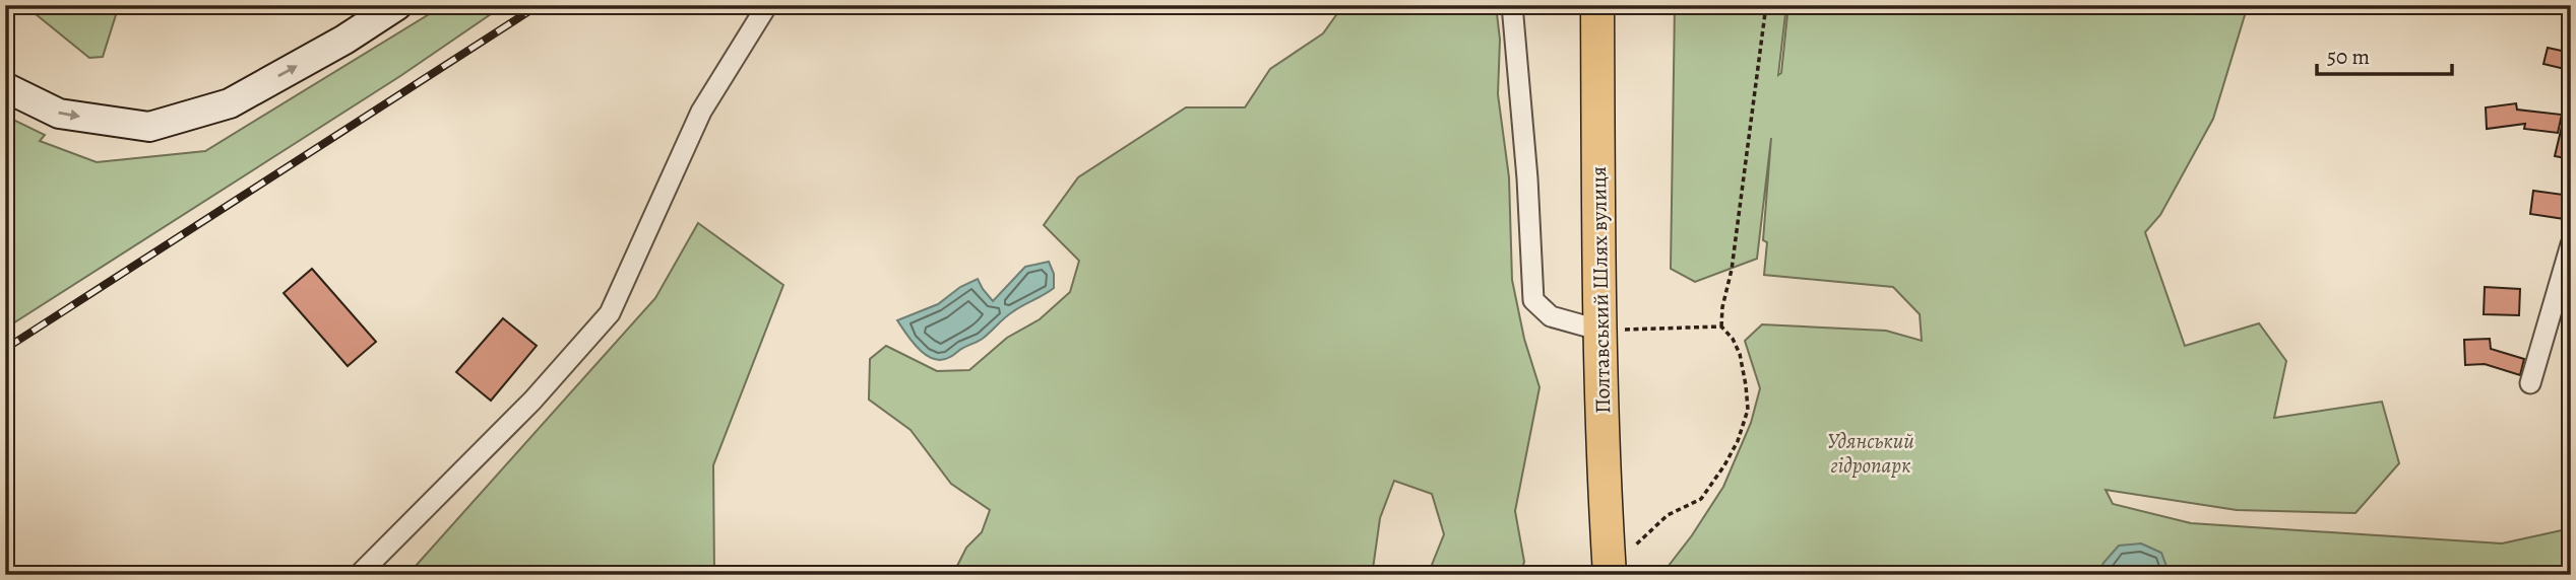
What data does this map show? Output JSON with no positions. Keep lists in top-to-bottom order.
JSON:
{
  "streets": {
    "main road": ["Полтавський Шлях вулиця"]
  },
  "parks": ["Удянський гідропарк"],
  "scale_bar": "50 m"
}
